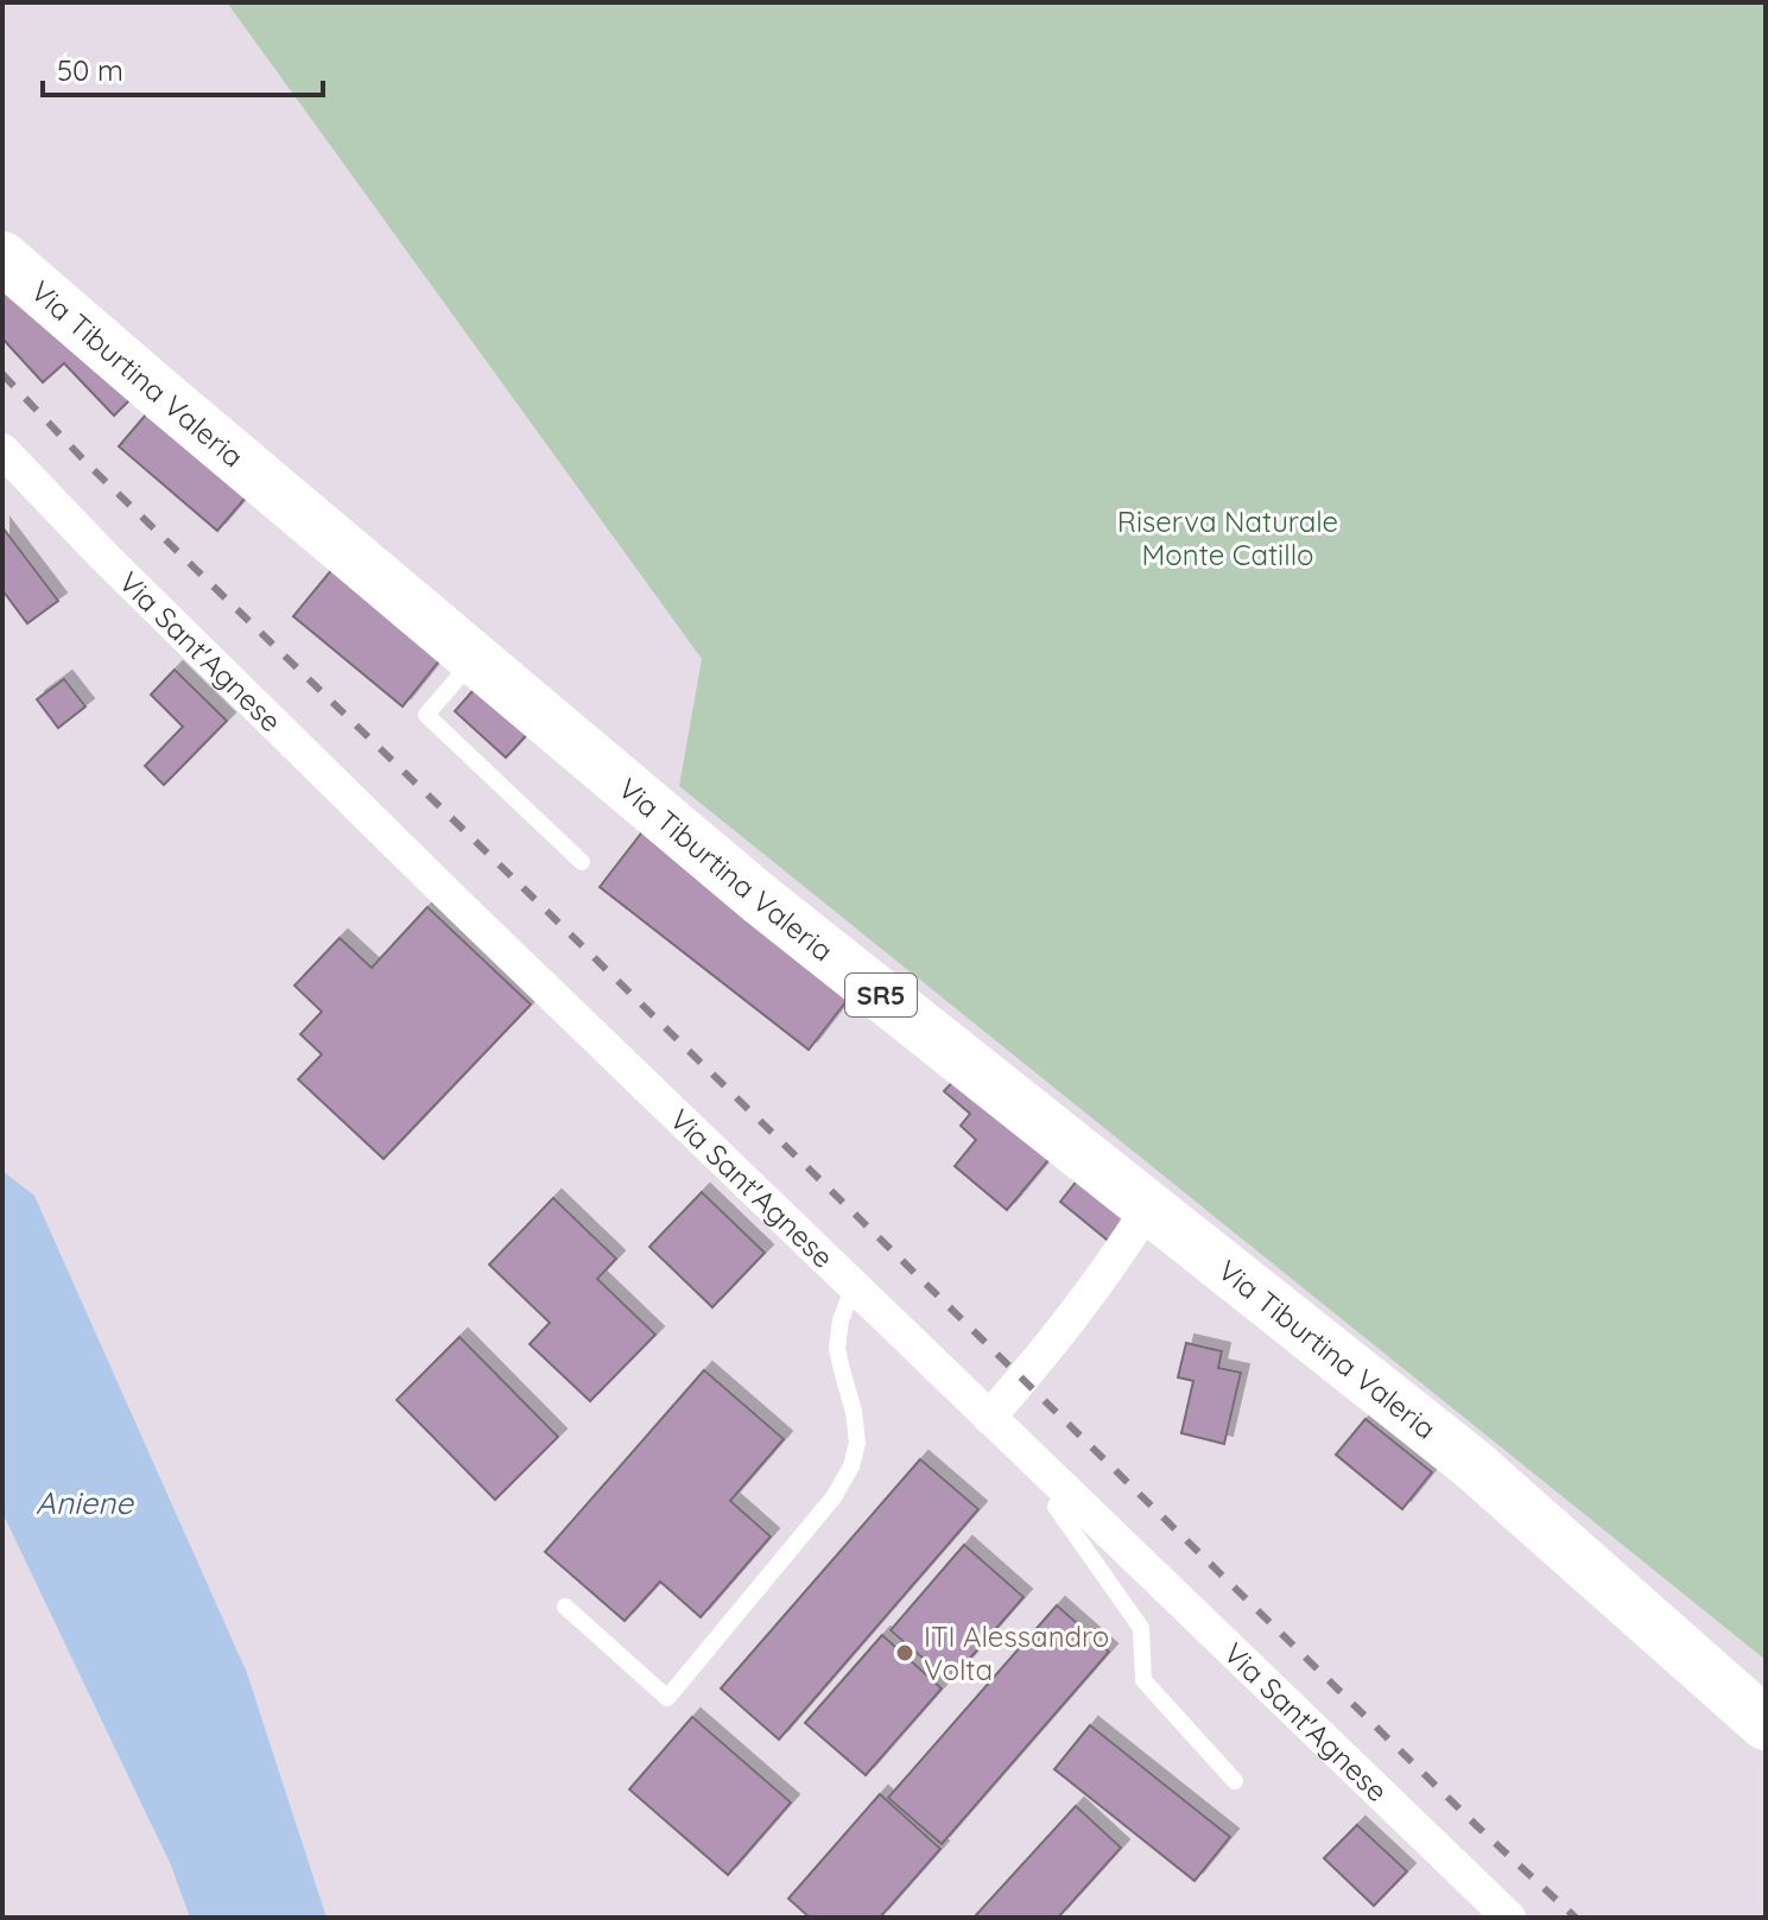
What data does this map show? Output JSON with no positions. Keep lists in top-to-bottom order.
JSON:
{
  "streets": {
    "main road": ["Via Tiburtina Valeria", "SR5"],
    "street": ["Via Sant'Agnese"]
  },
  "water": ["Aniene"],
  "parks": ["Riserva Naturale Monte Catillo"],
  "places": ["ITI Alessandro Volta"],
  "scale_bar": "50 m"
}
